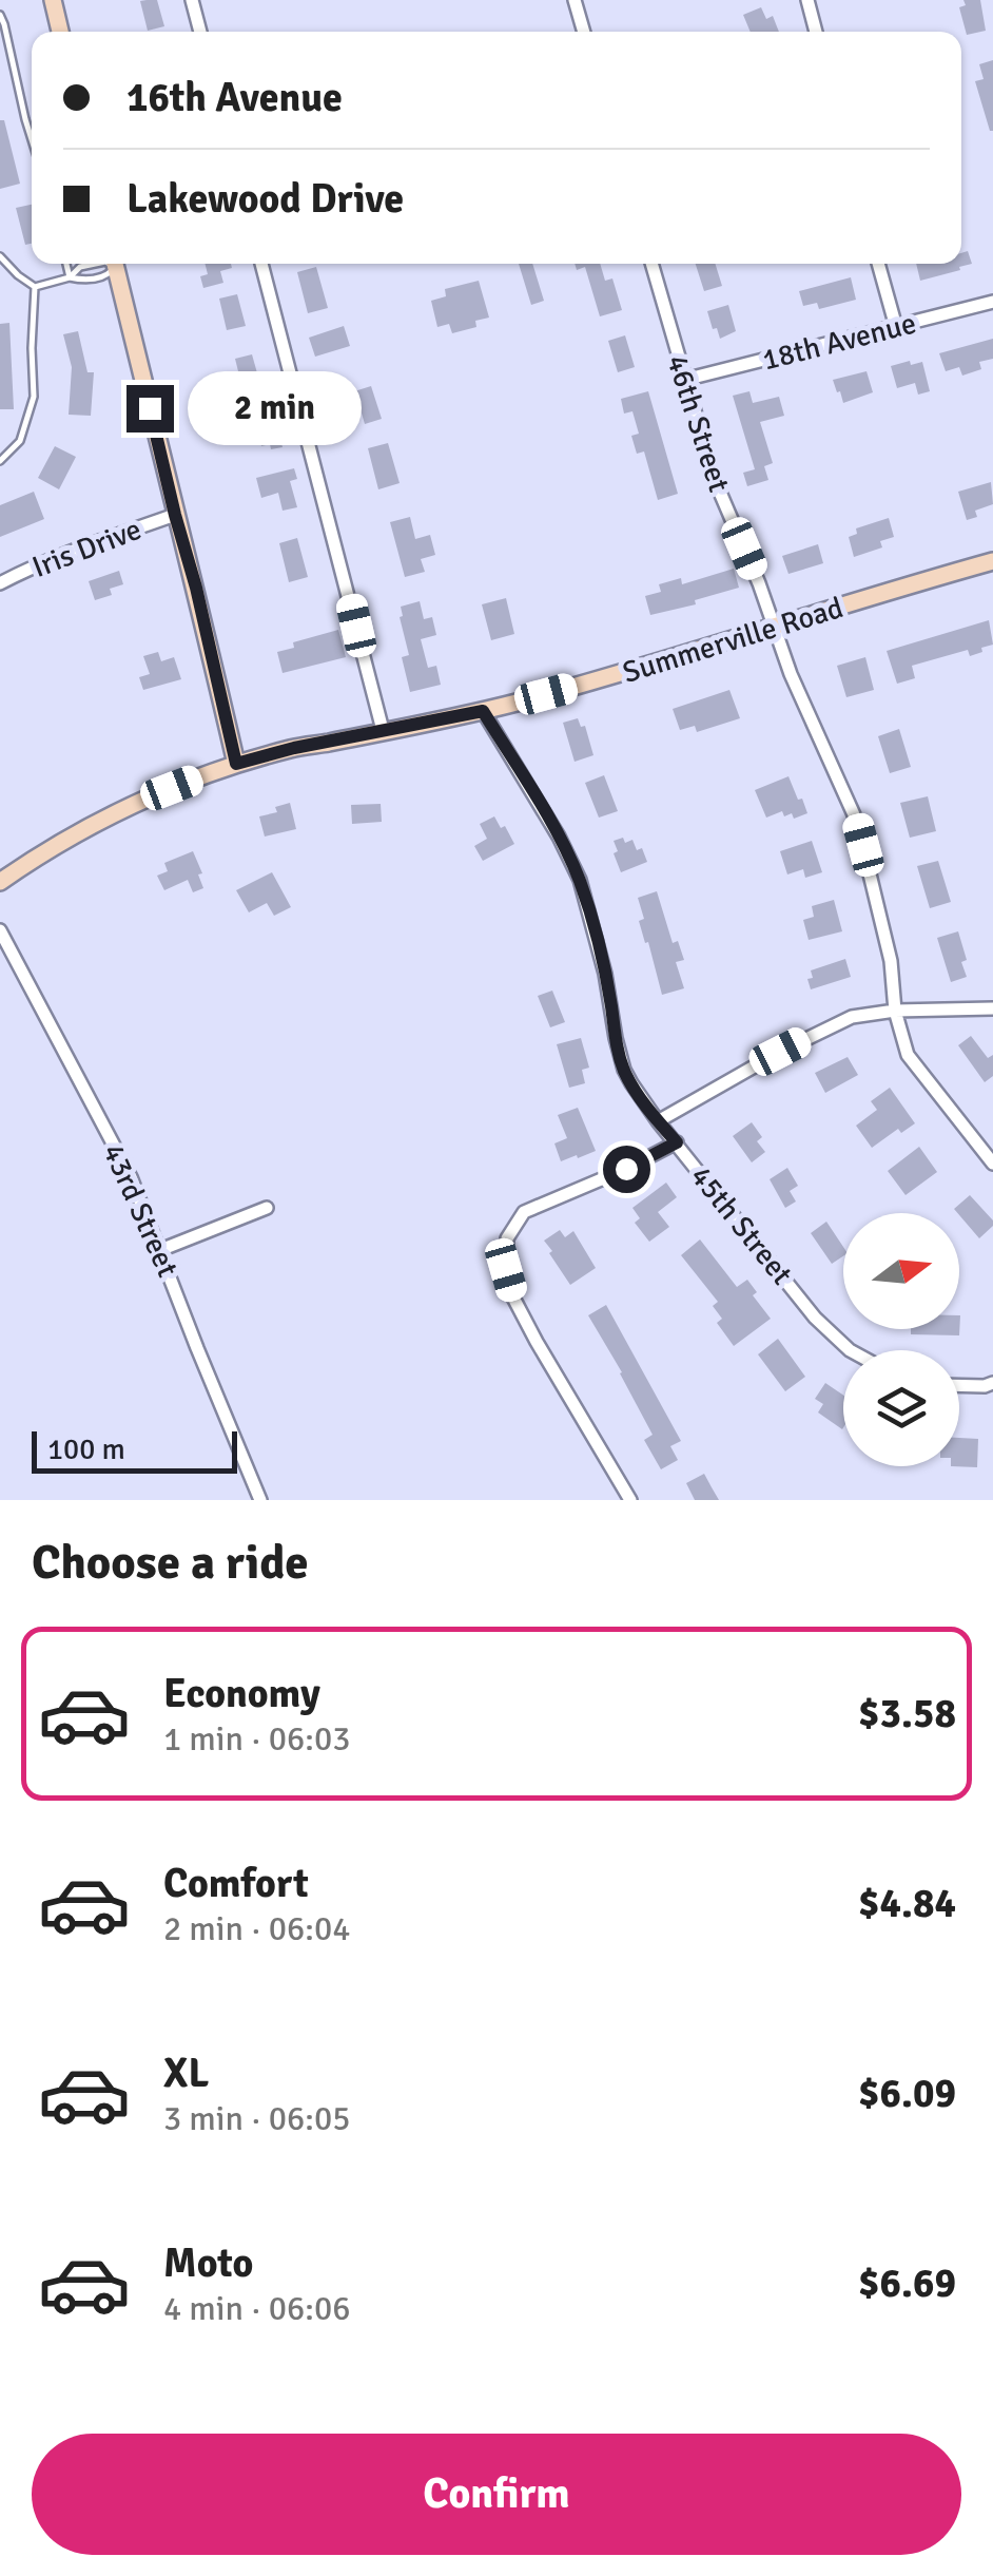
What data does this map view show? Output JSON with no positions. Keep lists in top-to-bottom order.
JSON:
{
  "streets": {
    "main road": ["Summerville Road"],
    "street": [
      "18th Avenue",
      "46th Street",
      "Iris Drive",
      "43rd Street",
      "45th Street"
    ]
  },
  "crossings": [
    ["18th Avenue", "46th Street"],
    ["46th Street", "Summerville Road"],
    ["Summerville Road", "45th Street"]
  ],
  "scale_bar": "100 m",
  "north": "right",
  "page": {
    "banner": ["16th Avenue", "Lakewood Drive"],
    "bubble": "2 min",
    "scale": "100 m",
    "heading": "Choose a ride",
    "list": [
      {
        "name": "Economy",
        "note": "1 min · 06:03",
        "value": "$3.58"
      },
      {
        "name": "Comfort",
        "note": "2 min · 06:04",
        "value": "$4.84"
      },
      {
        "name": "XL",
        "note": "3 min · 06:05",
        "value": "$6.09"
      },
      {
        "name": "Moto",
        "note": "4 min · 06:06",
        "value": "$6.69"
      }
    ],
    "buttons": "Confirm"
  }
}
